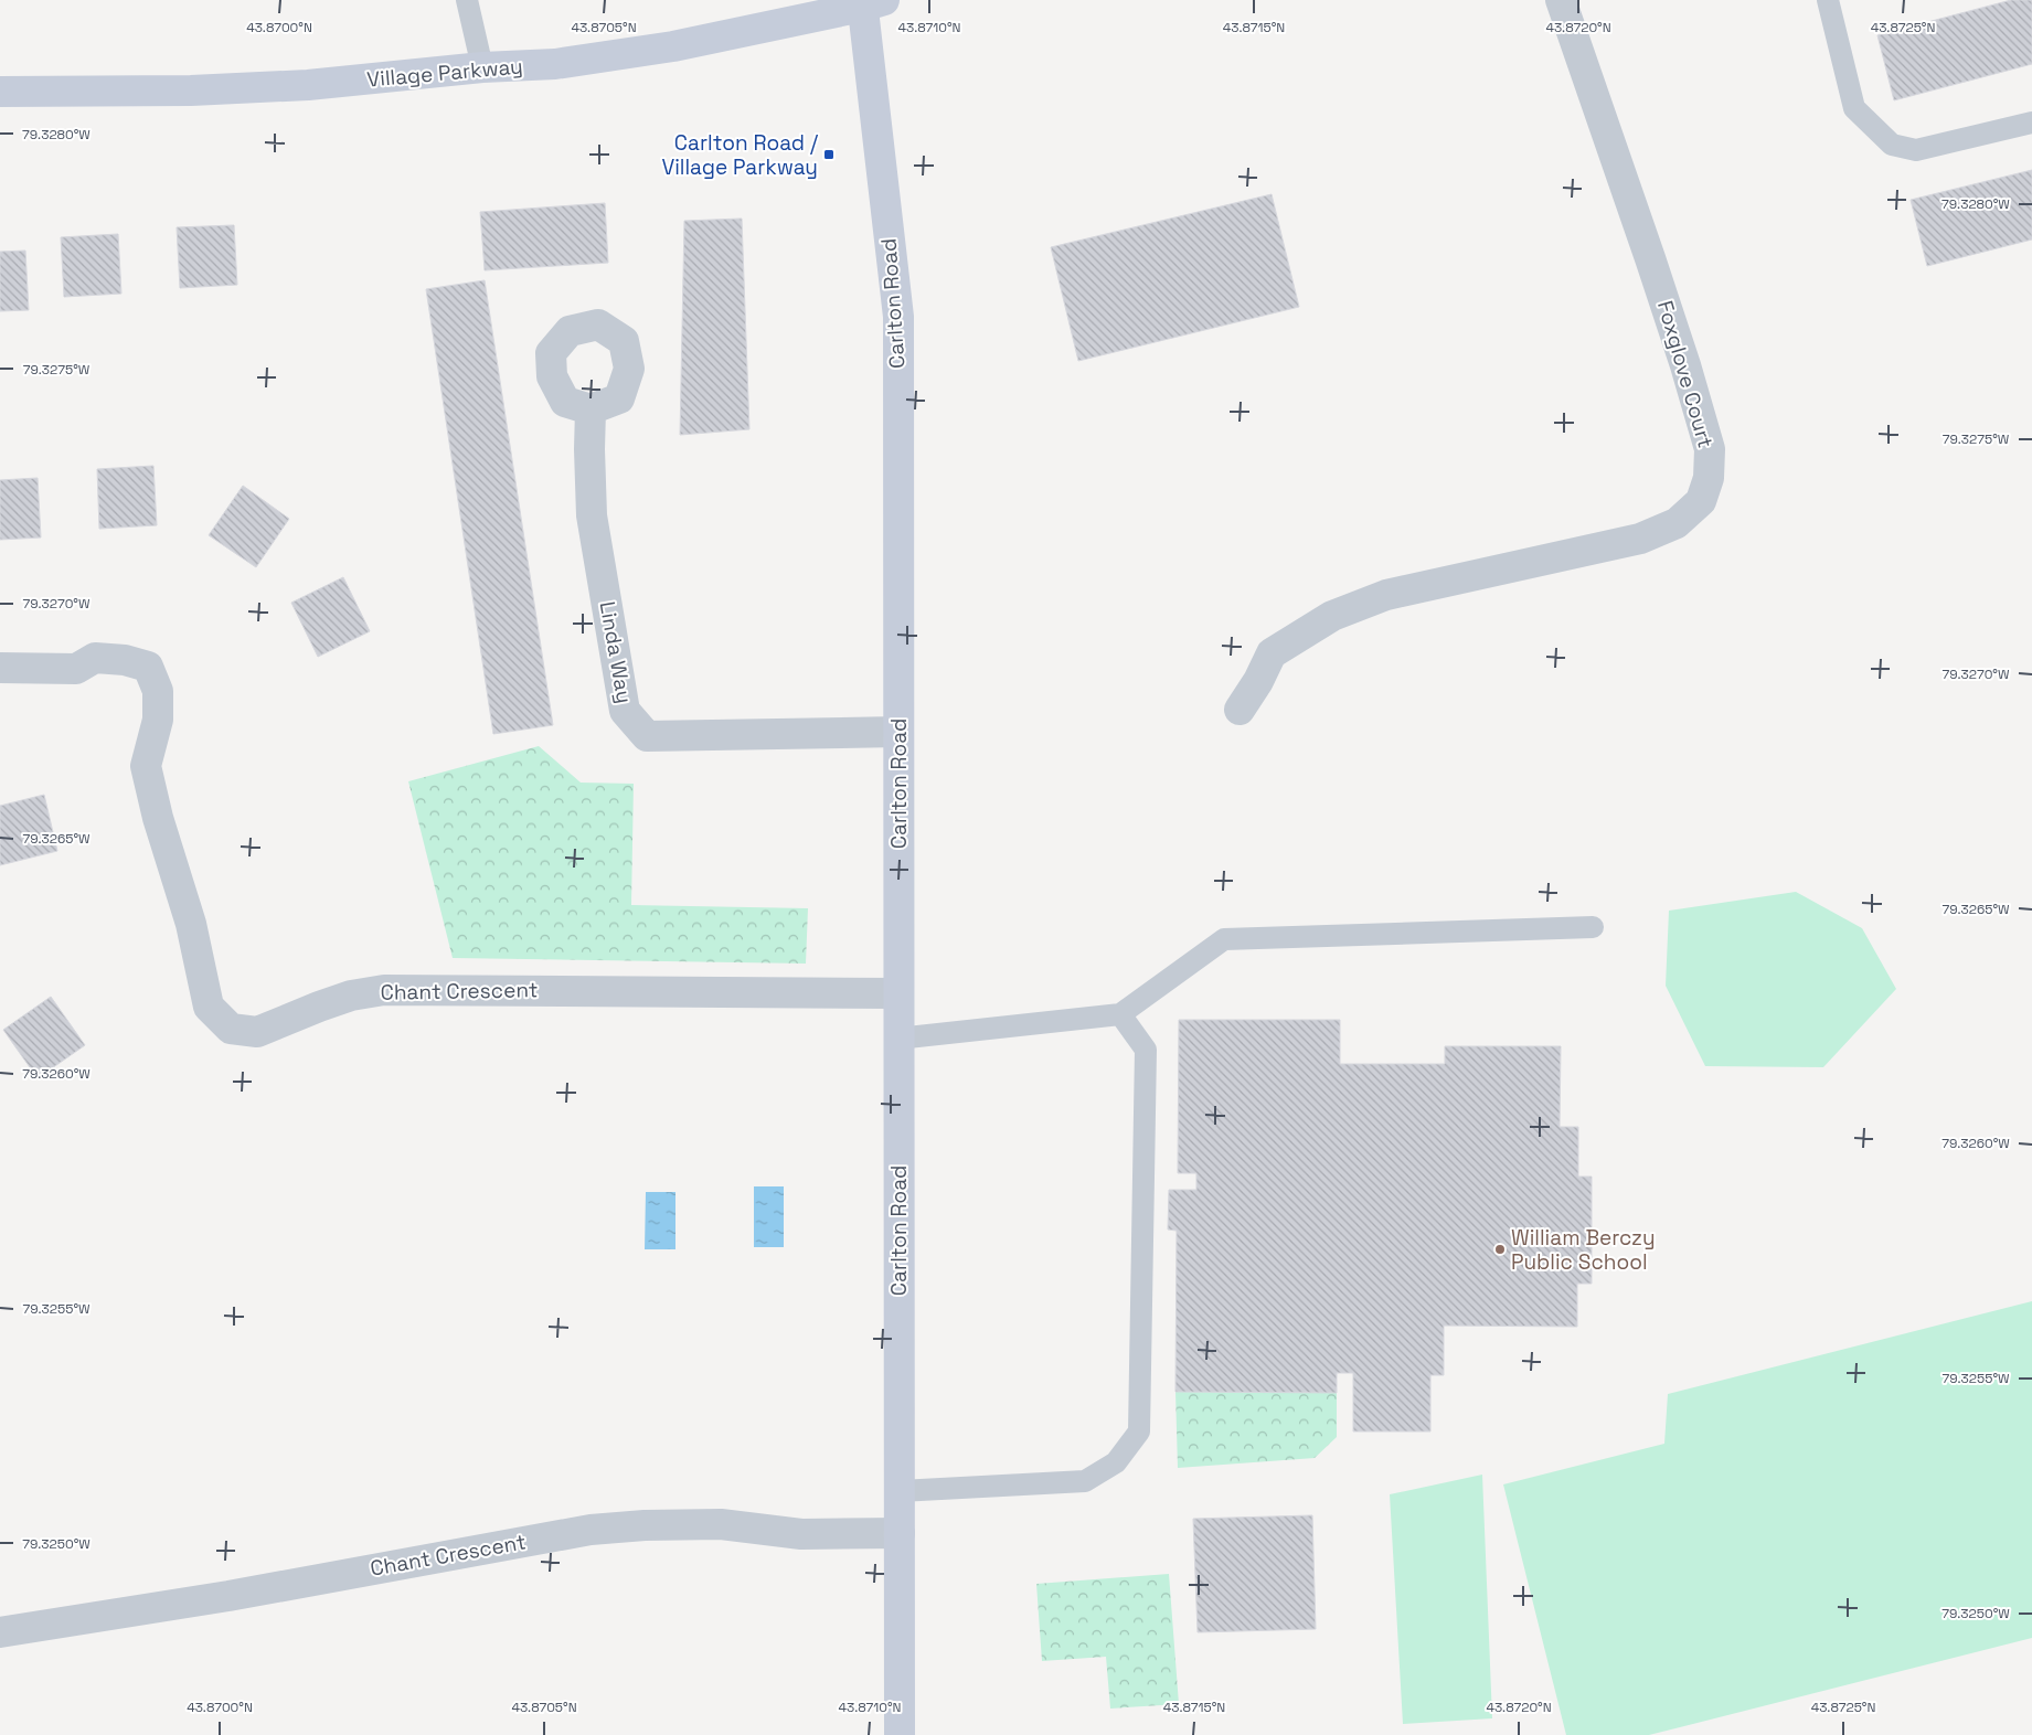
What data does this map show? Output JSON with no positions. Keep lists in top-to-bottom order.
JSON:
{
  "streets": {
    "main road": ["Village Parkway", "Carlton Road"],
    "street": ["Foxglove Court", "Linda Way", "Chant Crescent"]
  },
  "crossings": [
    ["Village Parkway", "Carlton Road"],
    ["Carlton Road", "Linda Way"],
    ["Carlton Road", "Chant Crescent"]
  ],
  "places": {
    "transit": ["Carlton Road / Village Parkway"],
    "other": ["William Berczy Public School"]
  },
  "coordinates": [
    "43.8700°N",
    "43.8705°N",
    "43.8710°N",
    "43.8715°N",
    "43.8720°N",
    "43.8725°N",
    "79.3280°W",
    "79.3275°W",
    "79.3270°W",
    "79.3265°W",
    "79.3260°W",
    "79.3255°W",
    "79.3250°W"
  ]
}
